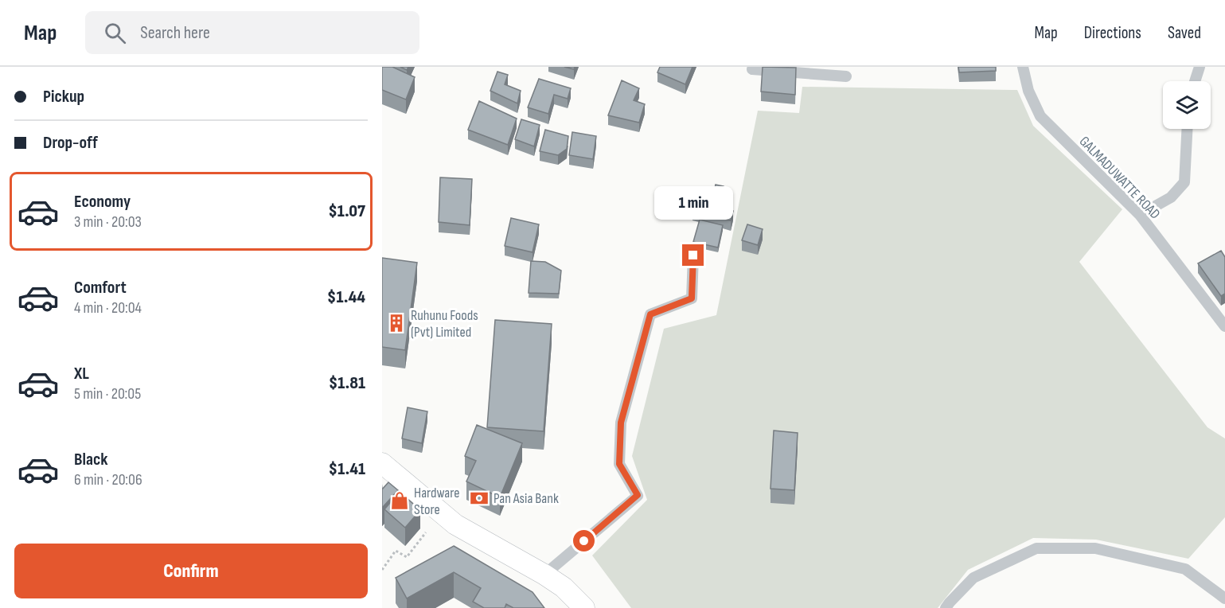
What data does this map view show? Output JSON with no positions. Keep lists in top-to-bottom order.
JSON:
{
  "streets": {
    "street": ["GALMADUWATTE ROAD"]
  },
  "places": {
    "building": ["Ruhunu Foods (Pvt) Limited"],
    "bank": ["Pan Asia Bank"],
    "shop": ["Hardware Store"]
  },
  "page": {
    "header": "Map",
    "search": "Search here",
    "nav": ["Map", "Directions", "Saved"],
    "banner": ["Pickup", "Drop-off"],
    "list": [
      {
        "name": "Economy",
        "note": "3 min · 20:03",
        "value": "$1.07"
      },
      {
        "name": "Comfort",
        "note": "4 min · 20:04",
        "value": "$1.44"
      },
      {
        "name": "XL",
        "note": "5 min · 20:05",
        "value": "$1.81"
      },
      {
        "name": "Black",
        "note": "6 min · 20:06",
        "value": "$1.41"
      }
    ],
    "bubble": "1 min",
    "buttons": "Confirm"
  }
}
